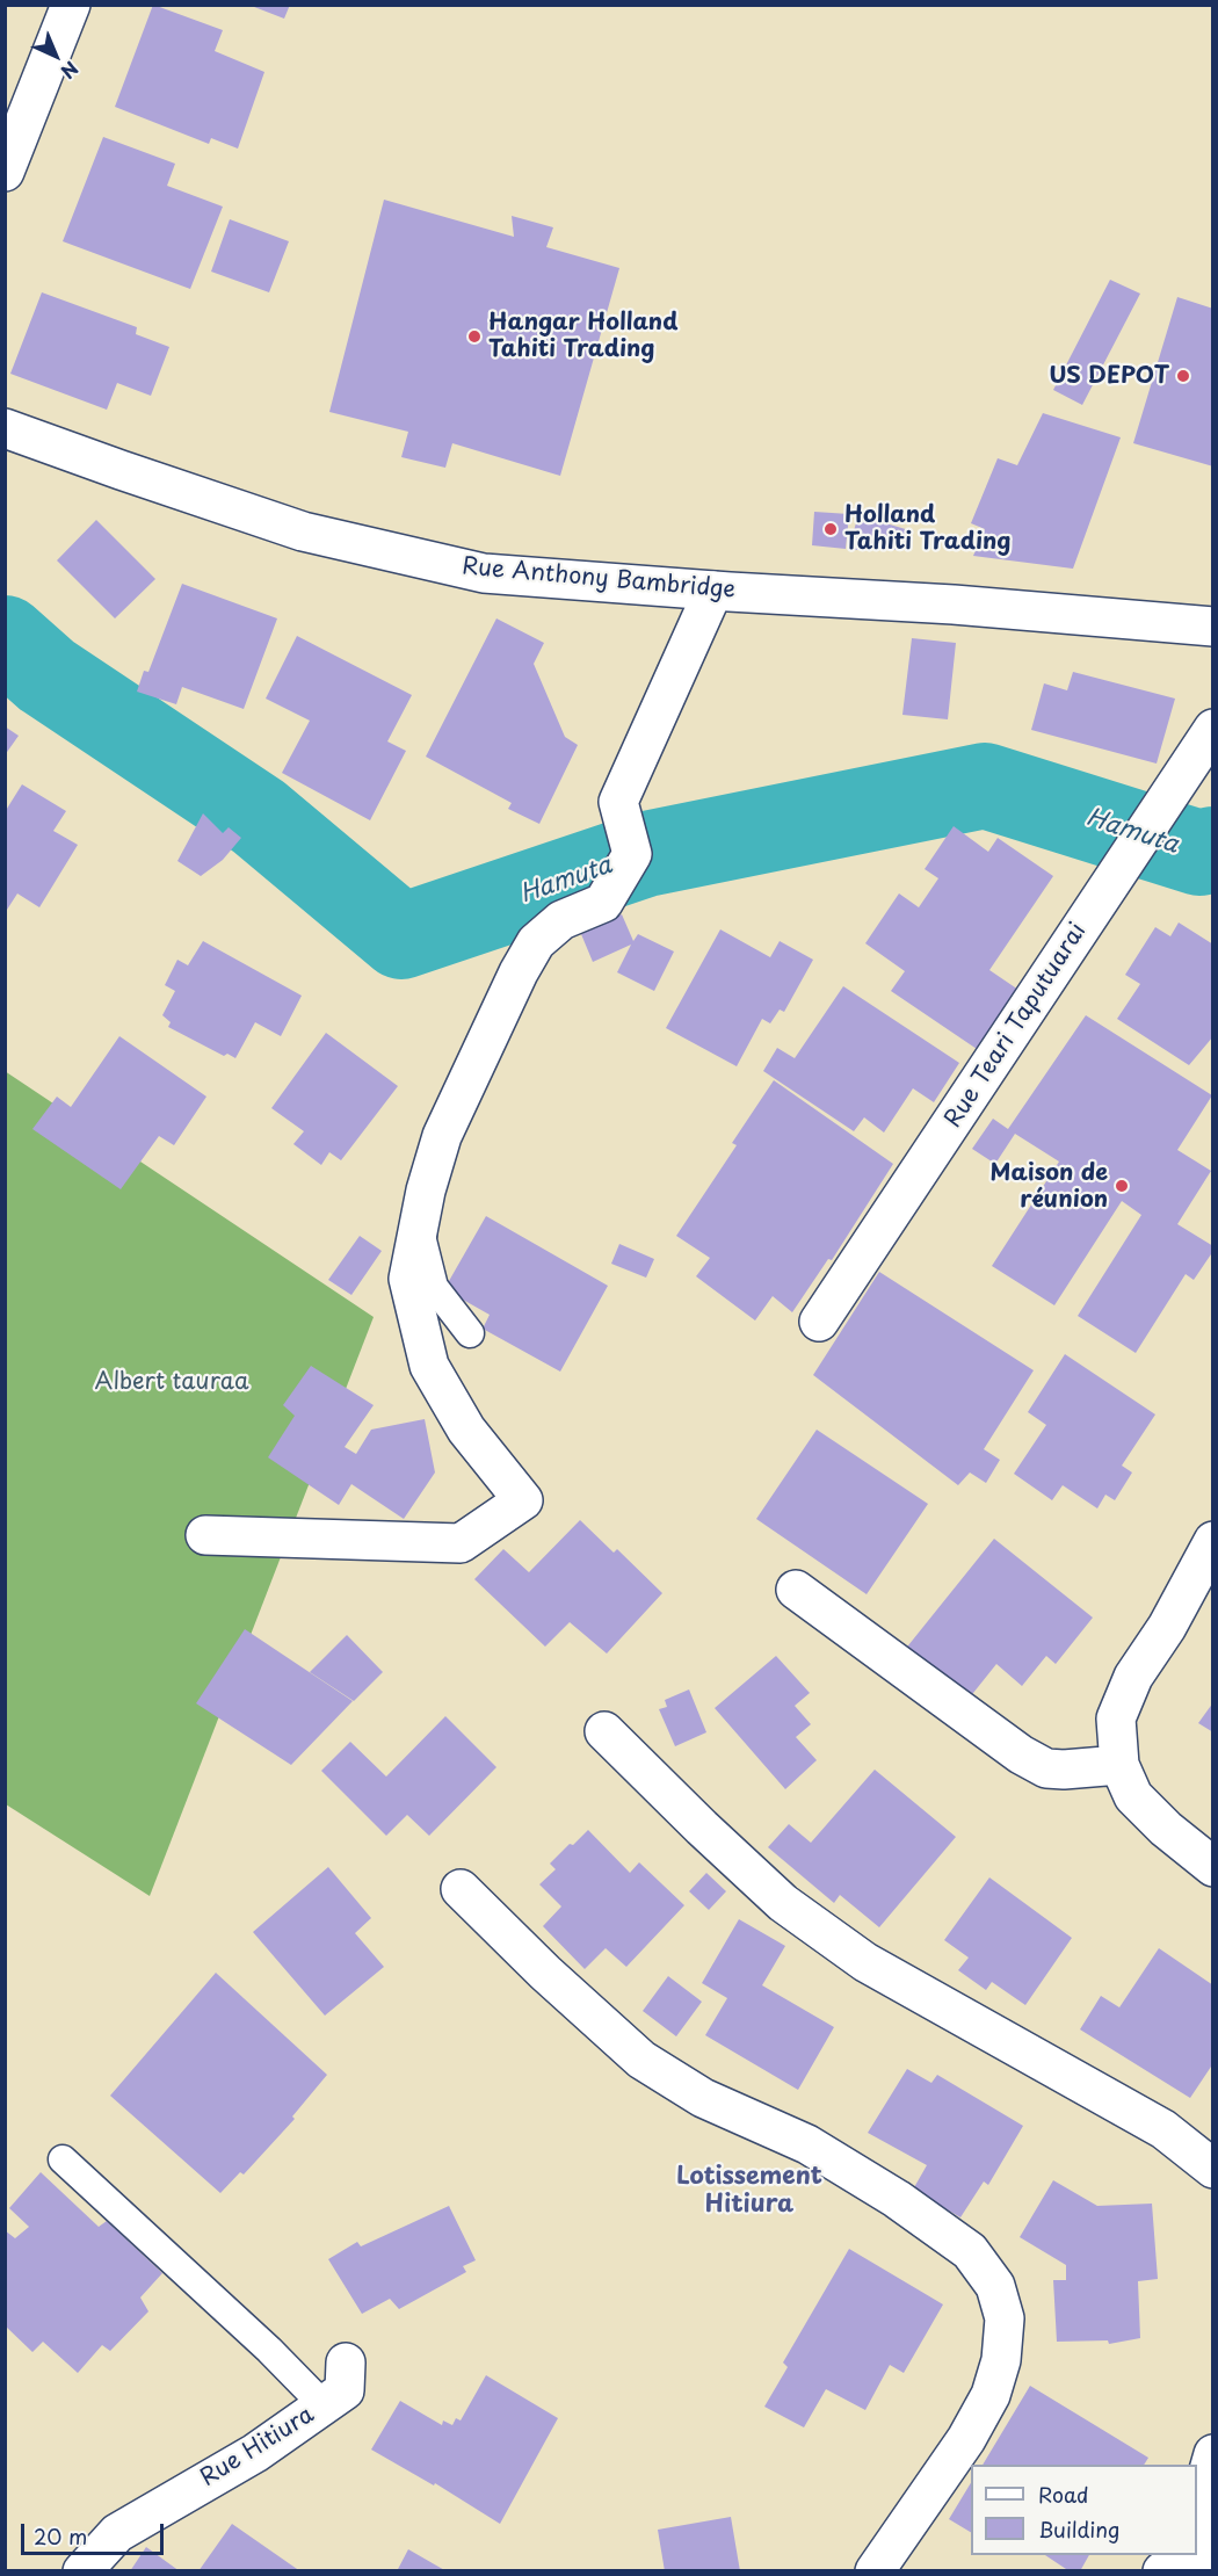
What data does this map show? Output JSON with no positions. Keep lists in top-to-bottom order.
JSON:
{
  "streets": {
    "street": ["Rue Anthony Bambridge", "Rue Teari Taputuarai", "Rue Hitiura"]
  },
  "districts": ["Lotissement Hitiura"],
  "water": ["Hamuta"],
  "parks": ["Albert tauraa"],
  "places": [
    "Hangar Holland Tahiti Trading",
    "US DEPOT",
    "Holland Tahiti Trading",
    "Maison de réunion"
  ],
  "legend": ["Road", "Building"],
  "scale_bar": "20 m",
  "north": "bottom right"
}
